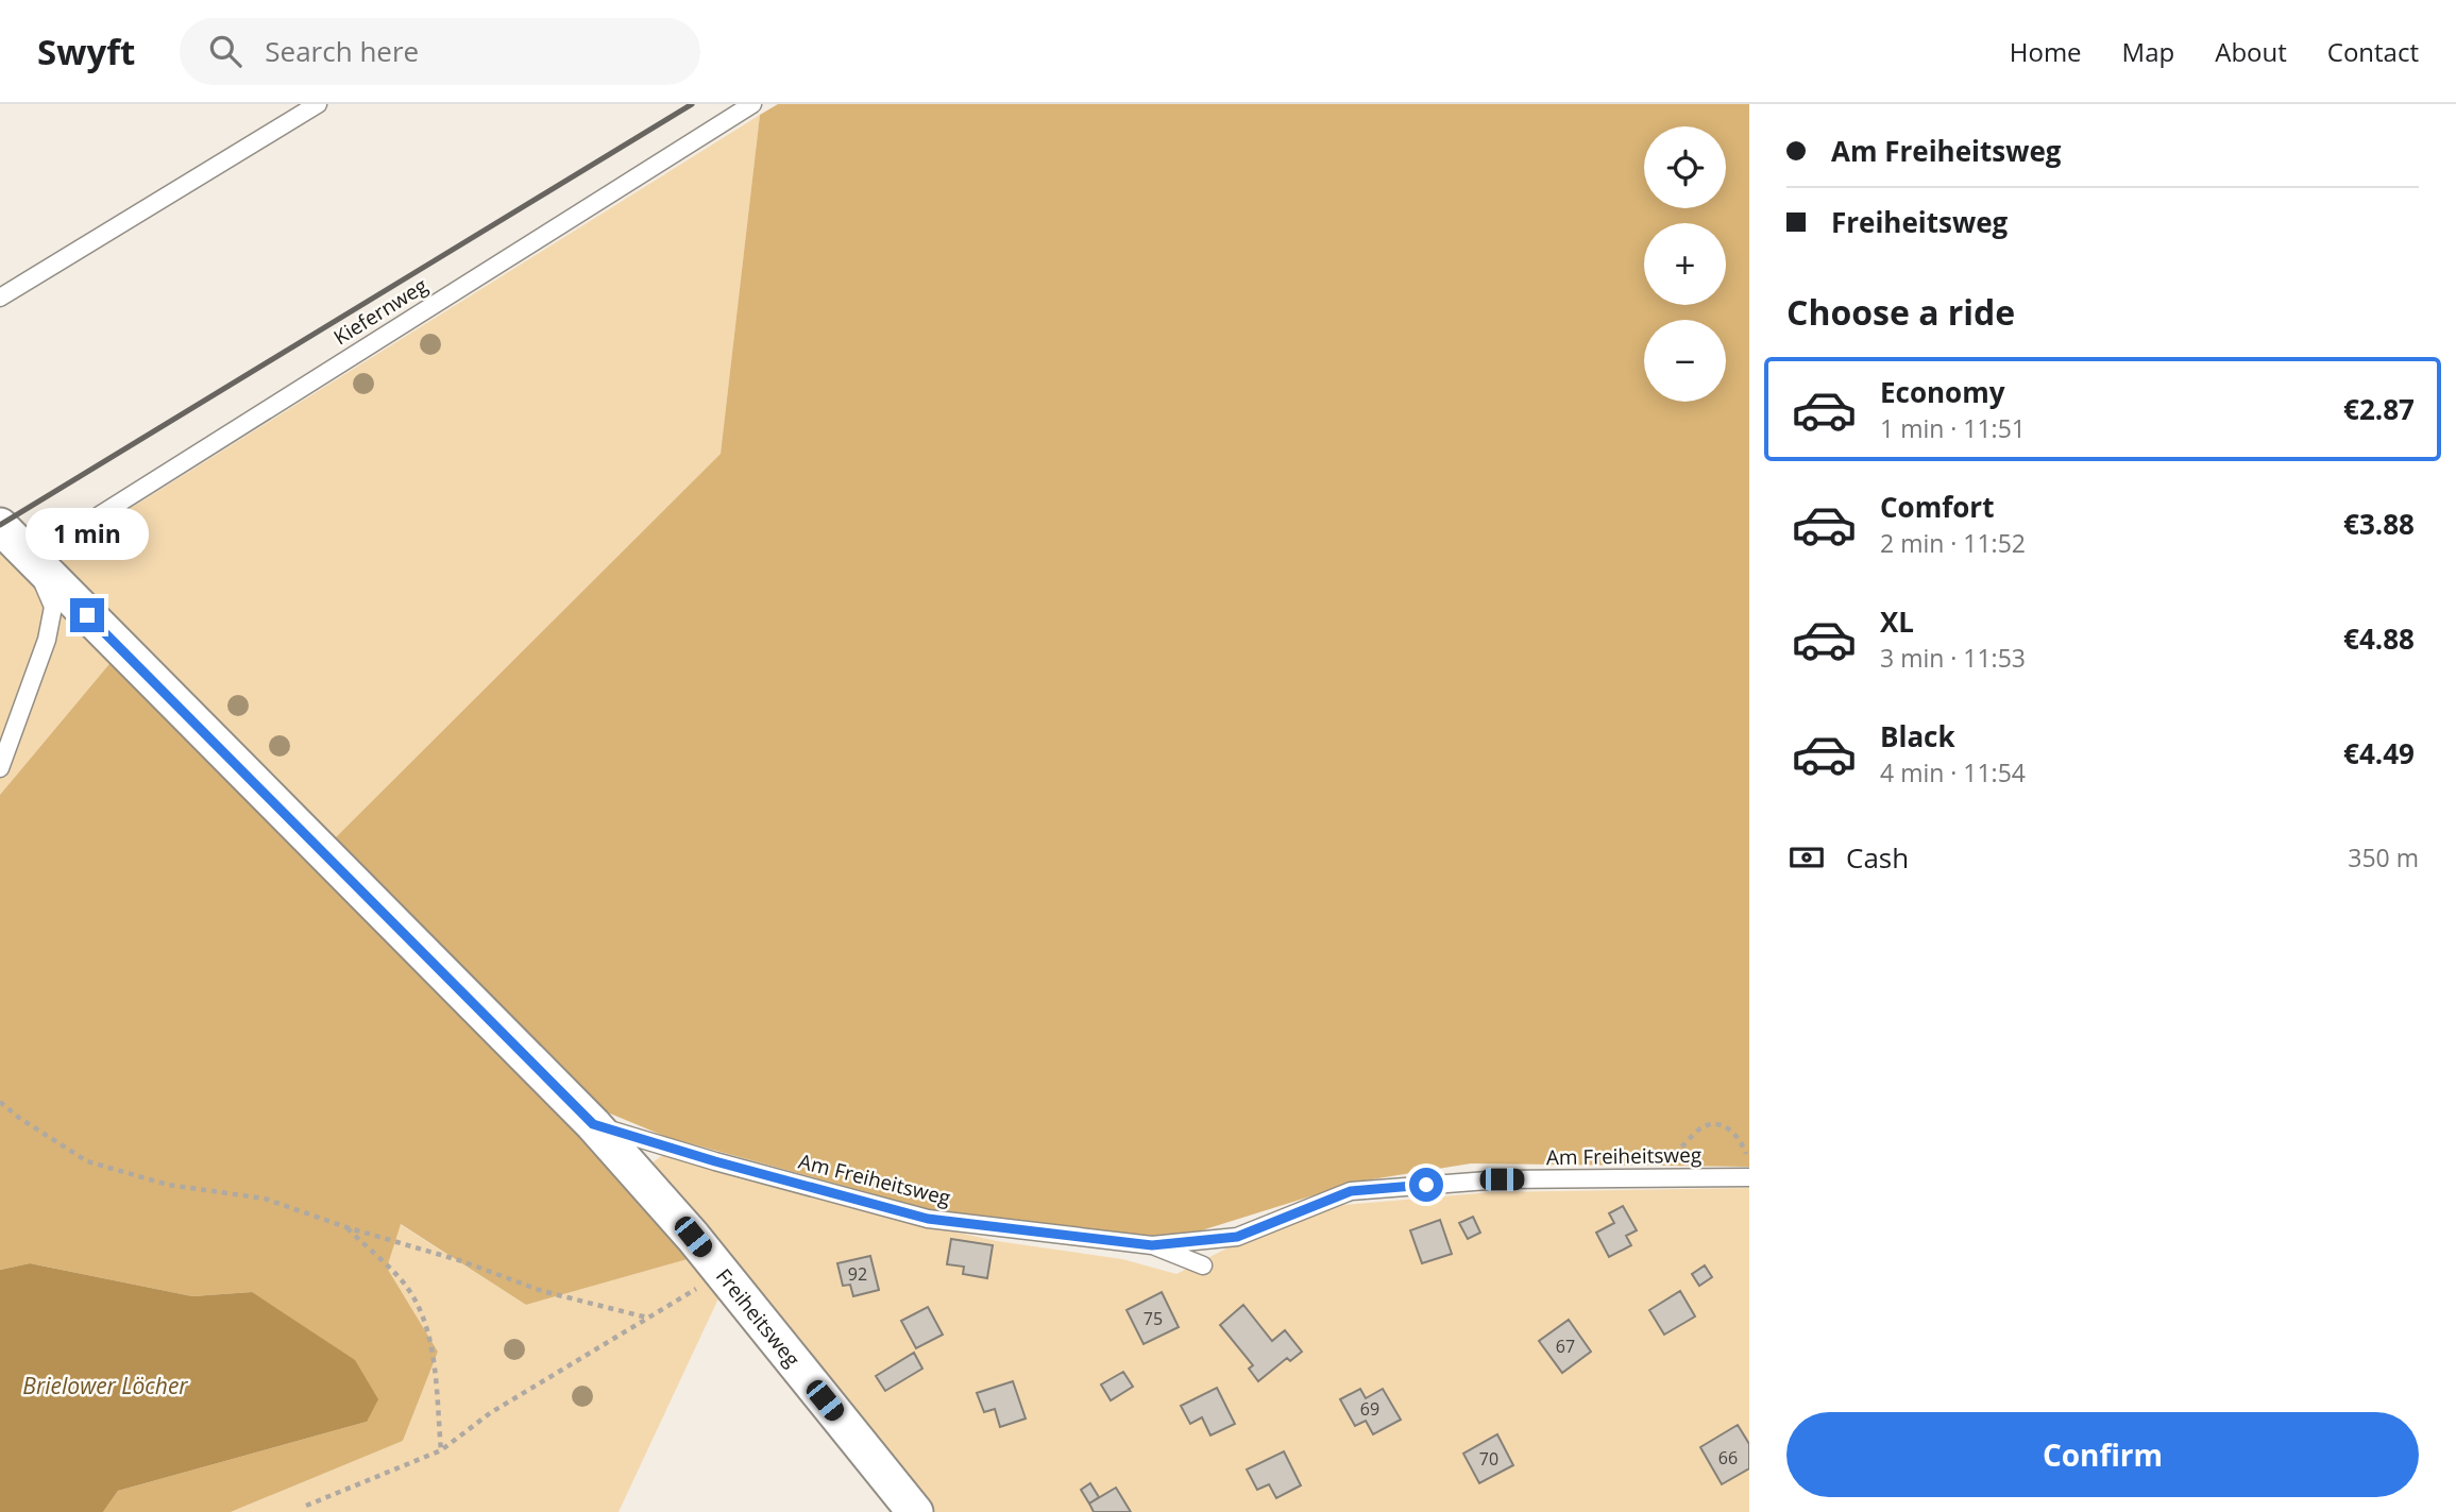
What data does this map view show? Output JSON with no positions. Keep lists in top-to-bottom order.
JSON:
{
  "streets": {
    "street": ["Freiheitsweg"],
    "lane": ["Kiefernweg", "Am Freiheitsweg"]
  },
  "crossings": [
    ["Kiefernweg", "Freiheitsweg"],
    ["Am Freiheitsweg", "Freiheitsweg"]
  ],
  "water": ["Brielower Löcher"],
  "house_numbers": [
    "92",
    "75",
    "67",
    "69",
    "66",
    "70"
  ],
  "page": {
    "header": "Swyft",
    "search": "Search here",
    "nav": [
      "Home",
      "Map",
      "About",
      "Contact"
    ],
    "banner": ["Am Freiheitsweg", "Freiheitsweg"],
    "map_buttons": ["+", "−"],
    "heading": "Choose a ride",
    "list": [
      {
        "name": "Economy",
        "note": "1 min · 11:51",
        "value": "€2.87"
      },
      {
        "name": "Comfort",
        "note": "2 min · 11:52",
        "value": "€3.88"
      },
      {
        "name": "XL",
        "note": "3 min · 11:53",
        "value": "€4.88"
      },
      {
        "name": "Black",
        "note": "4 min · 11:54",
        "value": "€4.49"
      }
    ],
    "bubble": "1 min",
    "pay": ["Cash", "350 m"],
    "buttons": "Confirm"
  }
}
